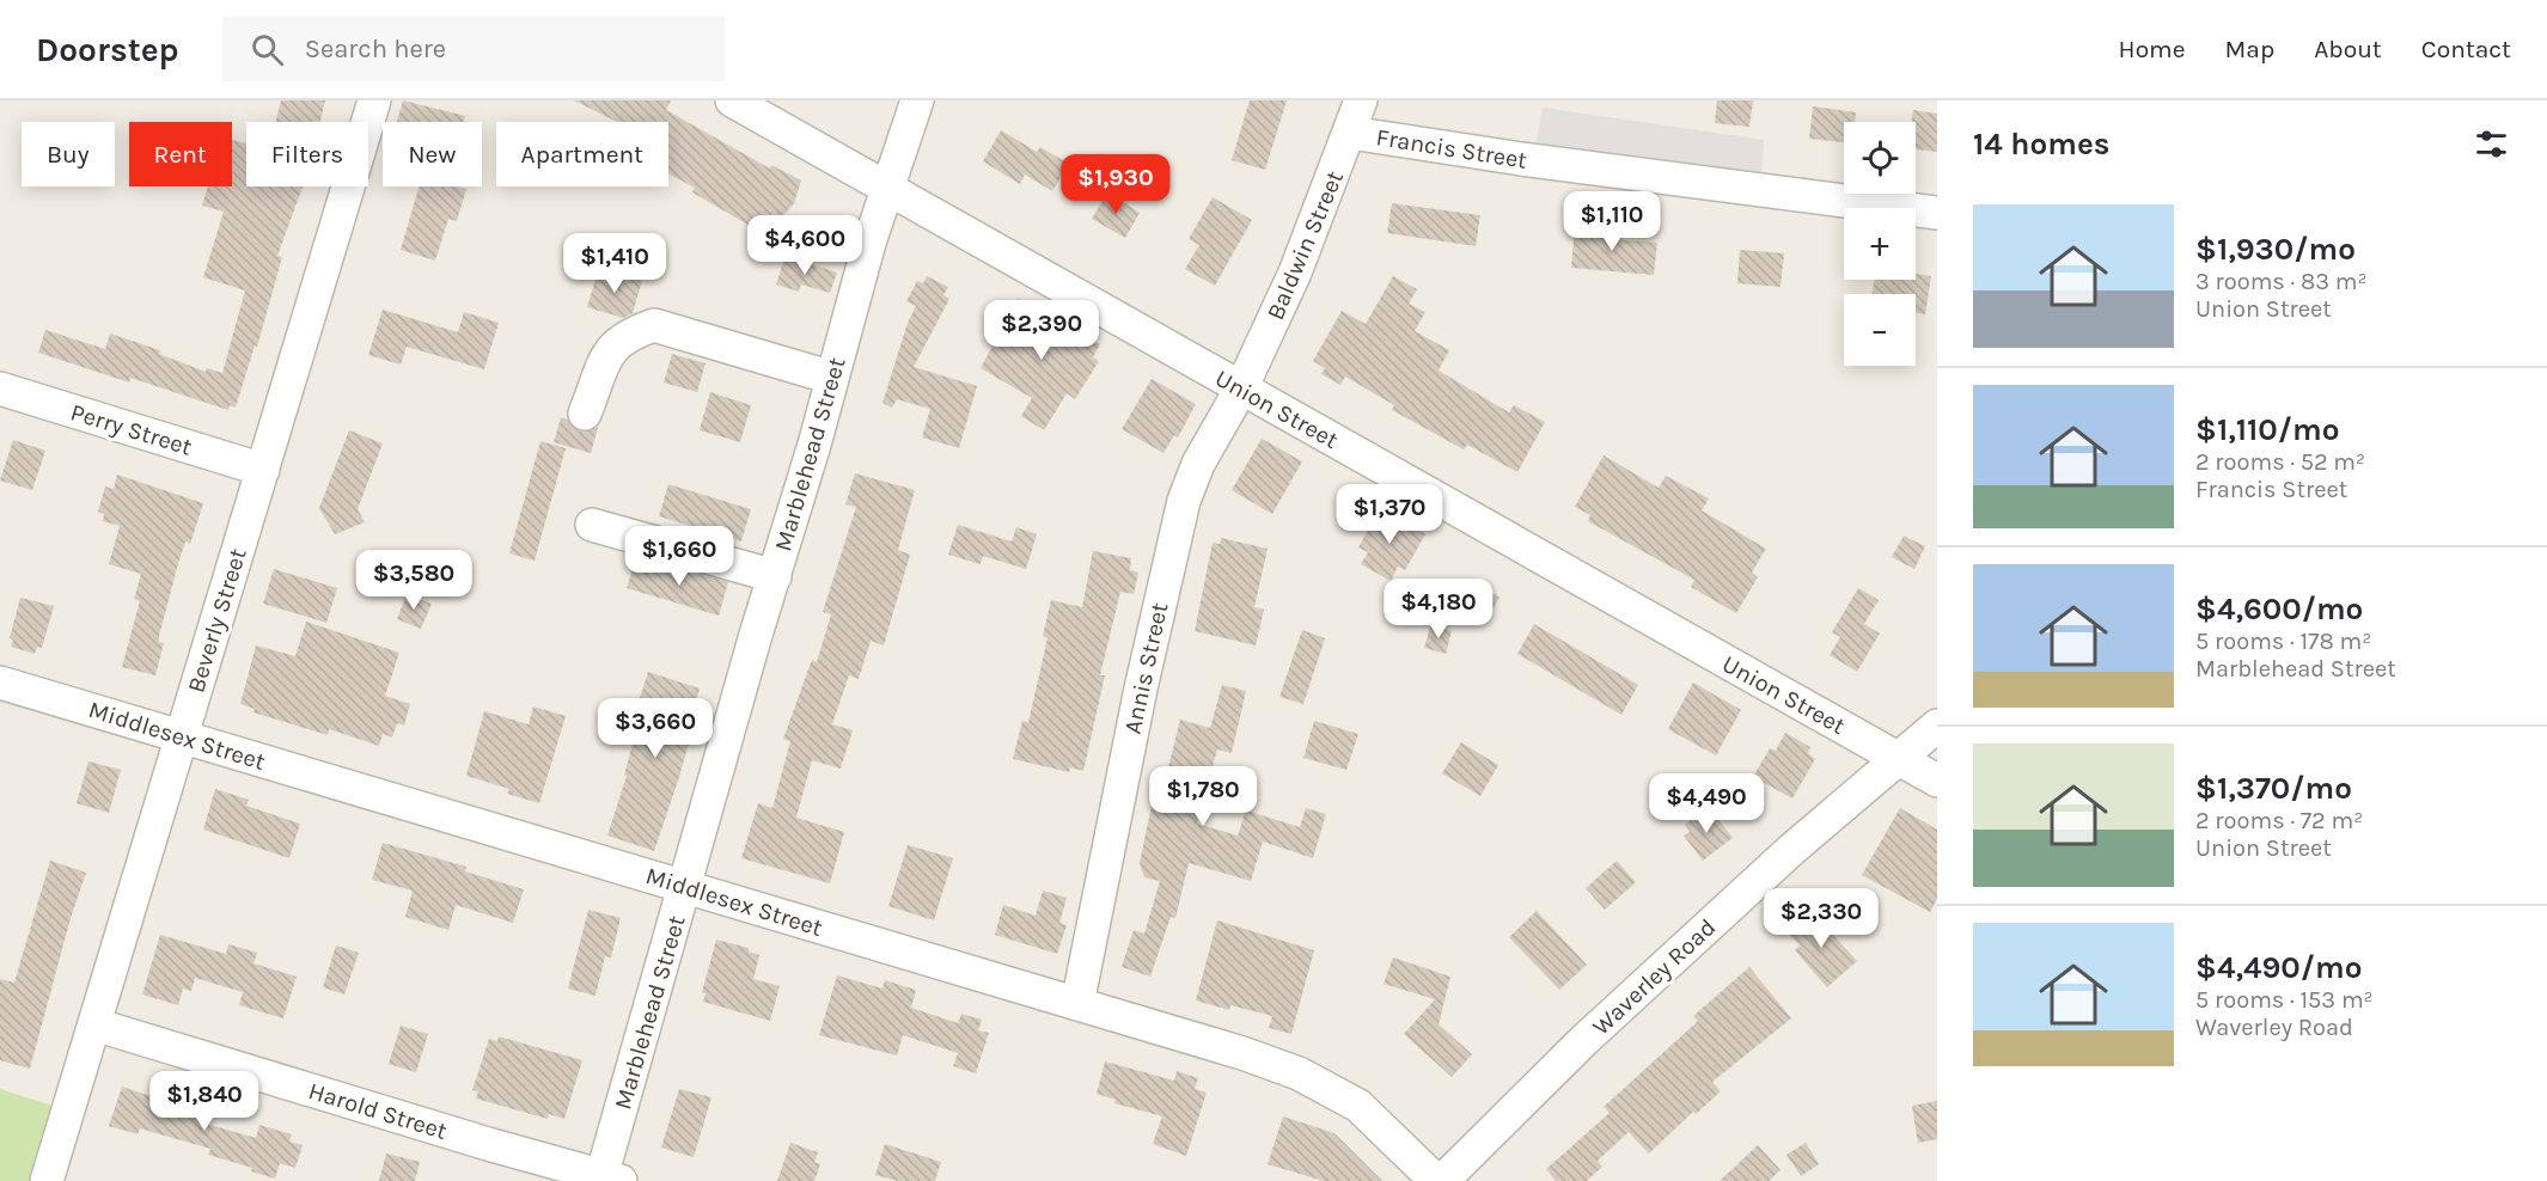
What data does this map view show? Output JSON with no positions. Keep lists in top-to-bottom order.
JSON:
{
  "streets": {
    "street": [
      "Francis Street",
      "Baldwin Street",
      "Union Street",
      "Perry Street",
      "Marblehead Street",
      "Beverly Street",
      "Annis Street",
      "Middlesex Street",
      "Waverley Road",
      "Harold Street"
    ]
  },
  "crossings": [
    ["Francis Street", "Baldwin Street"],
    ["Baldwin Street", "Union Street"],
    ["Baldwin Street", "Annis Street"],
    ["Union Street", "Marblehead Street"],
    ["Union Street", "Annis Street"],
    ["Union Street", "Waverley Road"],
    ["Perry Street", "Beverly Street"],
    ["Marblehead Street", "Middlesex Street"],
    ["Marblehead Street", "Harold Street"],
    ["Beverly Street", "Middlesex Street"],
    ["Beverly Street", "Harold Street"],
    ["Annis Street", "Middlesex Street"]
  ],
  "page": {
    "header": "Doorstep",
    "search": "Search here",
    "nav": [
      "Home",
      "Map",
      "About",
      "Contact"
    ],
    "heading": "14 homes",
    "map_buttons": ["+", "−"],
    "chip": [
      "Buy",
      "Rent",
      "Filters",
      "New",
      "Apartment"
    ],
    "price": [
      "$1,930",
      "$1,110",
      "$4,600",
      "$1,410",
      "$2,390",
      "$1,370",
      "$1,660",
      "$3,580",
      "$4,180",
      "$3,660",
      "$1,780",
      "$4,490",
      "$2,330",
      "$1,840"
    ],
    "list": [
      {
        "name": "$1,930/mo",
        "note": "3 rooms · 83 m² · Union Street"
      },
      {
        "name": "$1,110/mo",
        "note": "2 rooms · 52 m² · Francis Street"
      },
      {
        "name": "$4,600/mo",
        "note": "5 rooms · 178 m² · Marblehead Street"
      },
      {
        "name": "$1,370/mo",
        "note": "2 rooms · 72 m² · Union Street"
      },
      {
        "name": "$4,490/mo",
        "note": "5 rooms · 153 m² · Waverley Road"
      }
    ]
  }
}
